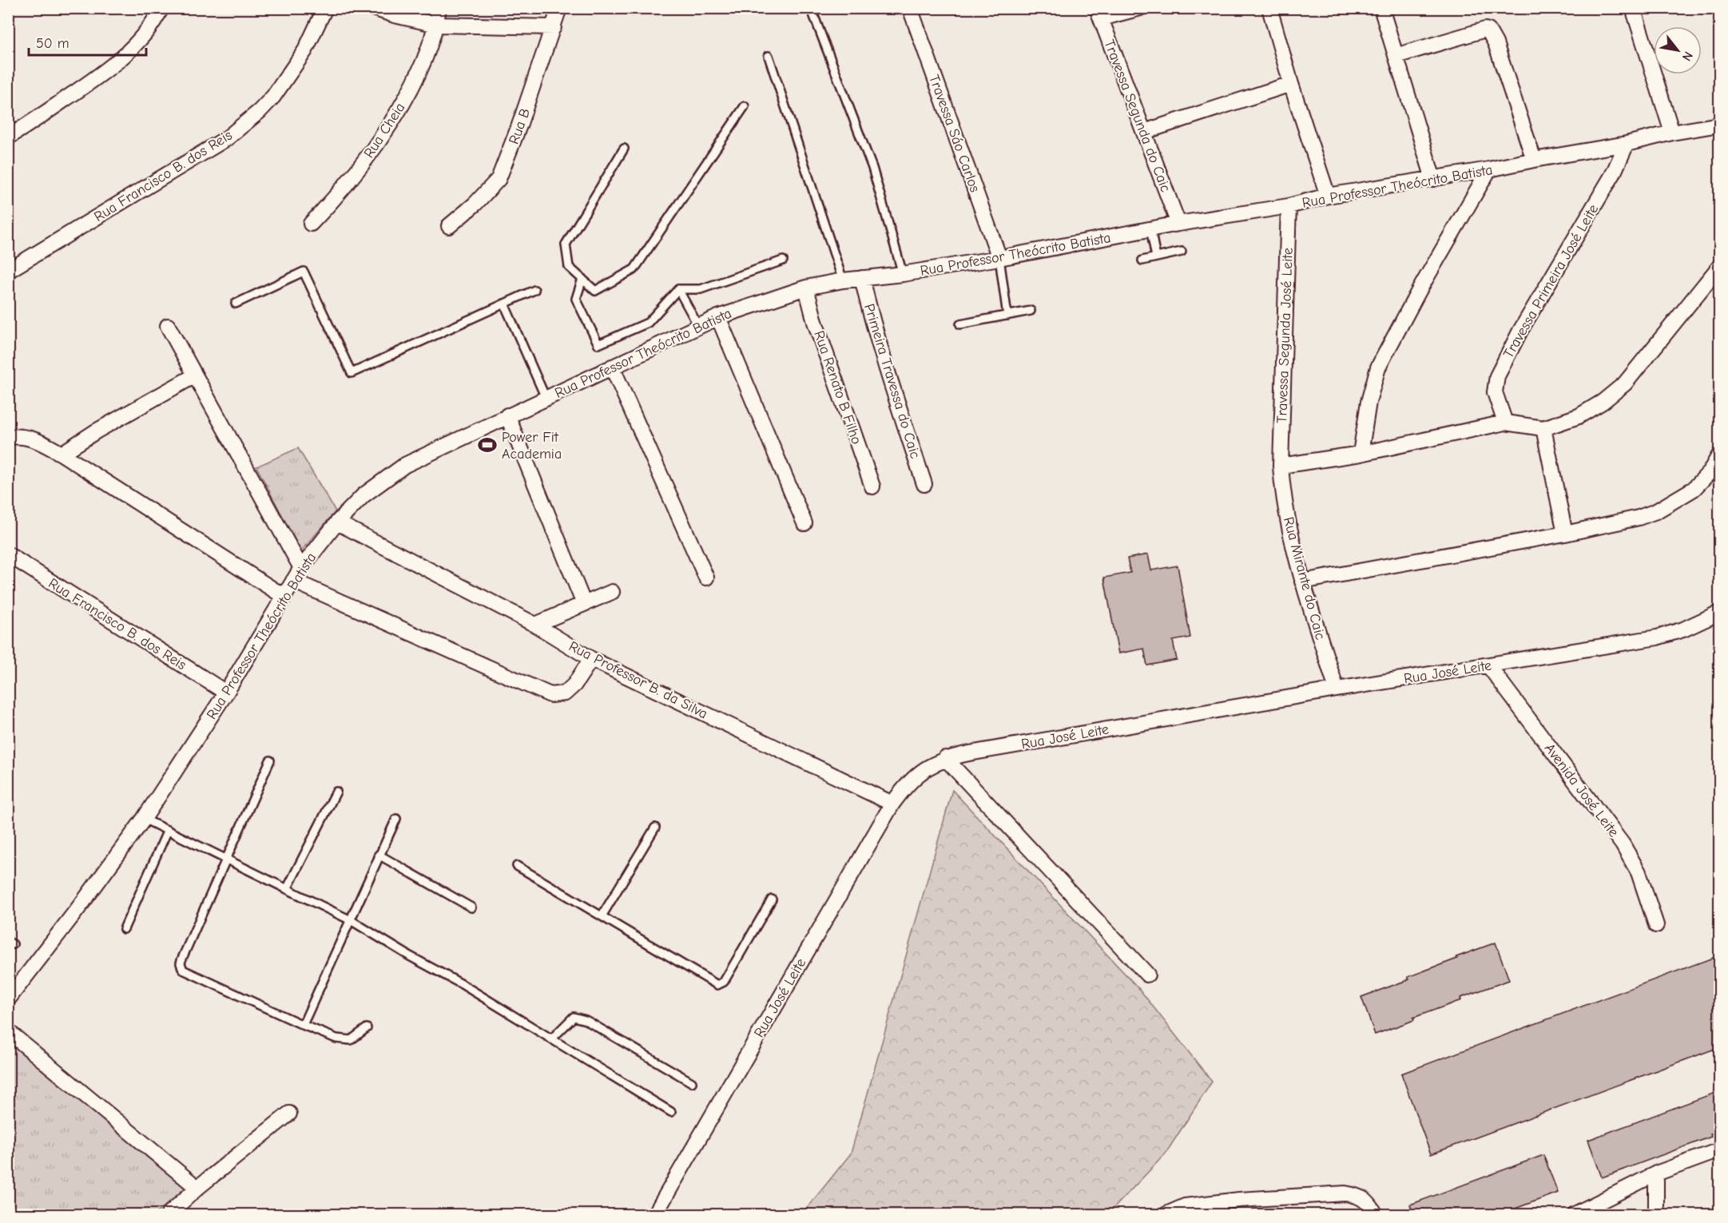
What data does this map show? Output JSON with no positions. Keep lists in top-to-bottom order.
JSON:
{
  "streets": {
    "street": [
      "Travessa Segunda do Caic",
      "Rua B",
      "Rua Cheia",
      "Travessa Sáo Carlos",
      "Rua Francisco B. dos Reis",
      "Rua Professor Theócrito Batista",
      "Travessa Primeira José Leite",
      "Travessa Segunda José Leite",
      "Primeira Travessa do Caic",
      "Rua Renato B Filho",
      "Rua Mirante do Caic",
      "Rua José Leite",
      "Rua Professor B. da Silva",
      "Avenida José Leite"
    ]
  },
  "crossings": [
    ["Travessa Segunda do Caic", "Rua Professor Theócrito Batista"],
    ["Travessa Sáo Carlos", "Rua Professor Theócrito Batista"],
    ["Rua Francisco B. dos Reis", "Rua Professor Theócrito Batista"],
    ["Rua Professor Theócrito Batista", "Travessa Primeira José Leite"],
    ["Rua Professor Theócrito Batista", "Travessa Segunda José Leite"],
    ["Rua Professor Theócrito Batista", "Primeira Travessa do Caic"],
    ["Rua Professor Theócrito Batista", "Rua Renato B Filho"],
    ["Rua Professor Theócrito Batista", "Rua Professor B. da Silva"],
    ["Travessa Segunda José Leite", "Rua Mirante do Caic"],
    ["Rua Mirante do Caic", "Rua José Leite"],
    ["Rua José Leite", "Rua Professor B. da Silva"],
    ["Rua José Leite", "Avenida José Leite"]
  ],
  "places": {
    "sports": ["Power Fit Academia"]
  },
  "scale_bar": "50 m",
  "north": "bottom right"
}
